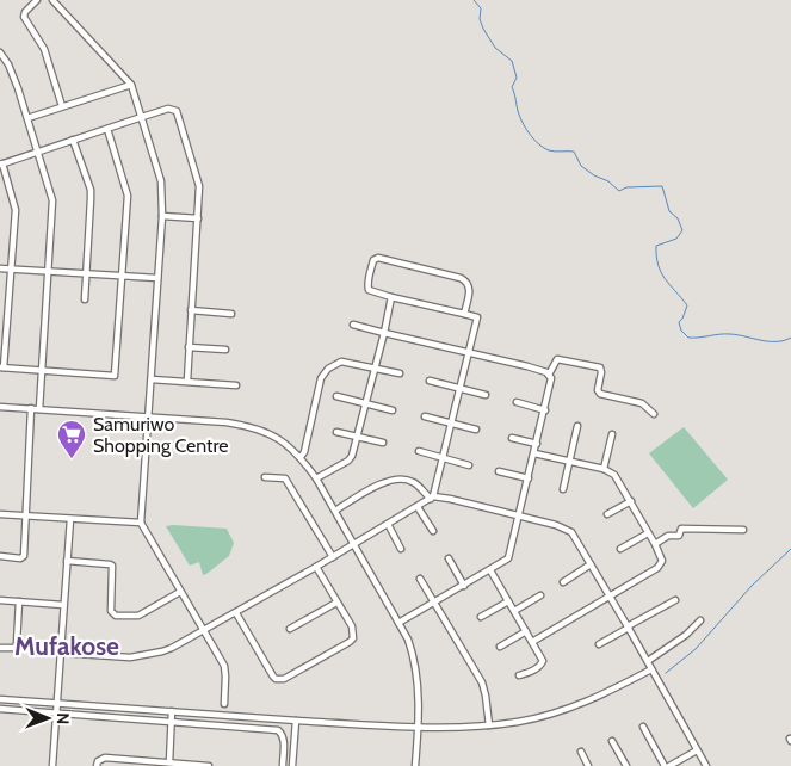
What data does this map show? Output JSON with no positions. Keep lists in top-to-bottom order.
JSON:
{
  "districts": ["Mufakose"],
  "places": {
    "supermarket": ["Samuriwo Shopping Centre"]
  },
  "north": "right"
}
